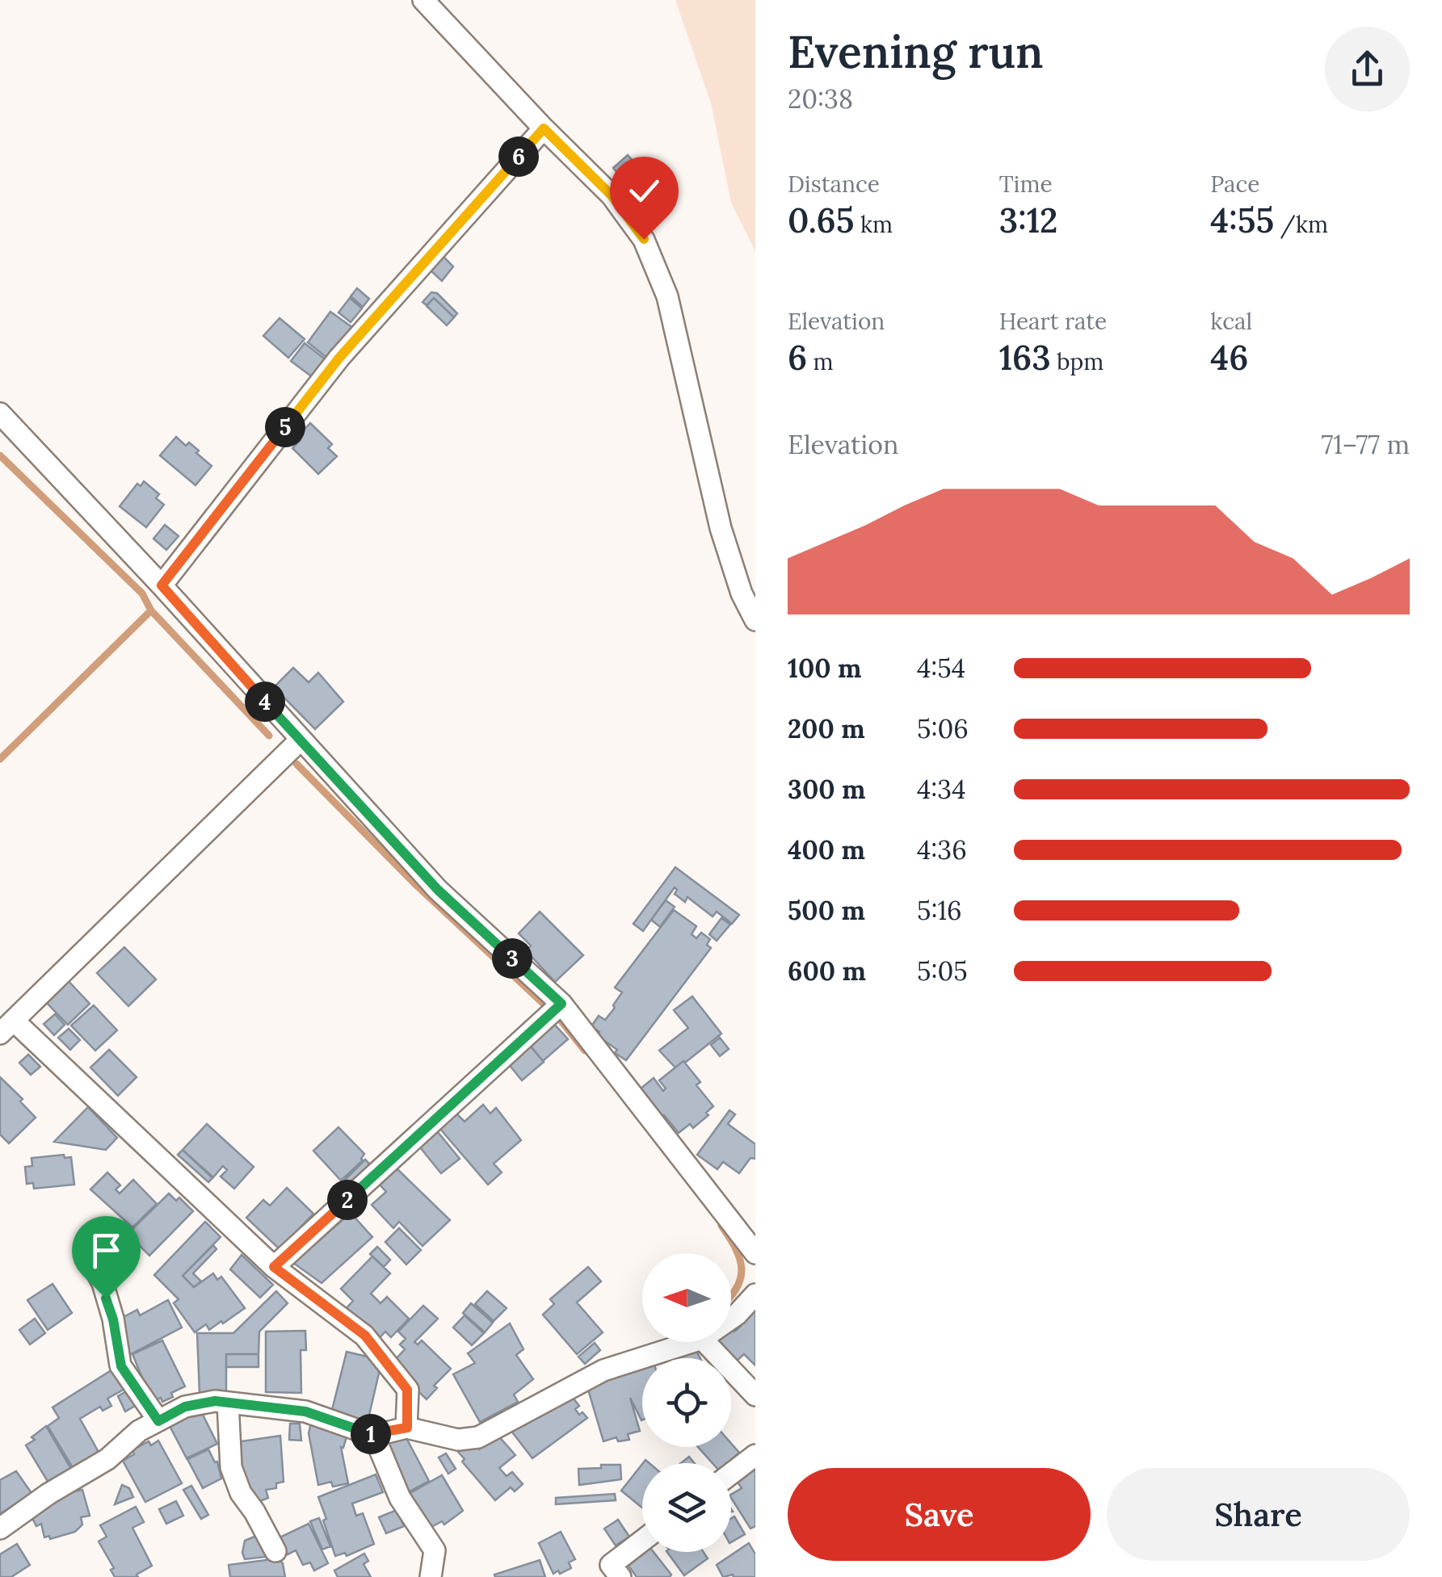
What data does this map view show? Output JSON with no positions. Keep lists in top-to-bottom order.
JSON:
{
  "north": "left",
  "page": {
    "heading": ["Evening run", "20:38"],
    "pins": [
      "6",
      "5",
      "4",
      "3",
      "2",
      "1"
    ],
    "stats": [
      ["Distance", "0.65 km"],
      ["Time", "3:12"],
      ["Pace", "4:55 /km"],
      ["Elevation", "6 m"],
      ["Heart rate", "163 bpm"],
      ["kcal", "46"]
    ],
    "chart": ["Elevation", "71–77 m"],
    "list": [
      {
        "name": "100 m",
        "note": "4:54"
      },
      {
        "name": "200 m",
        "note": "5:06"
      },
      {
        "name": "300 m",
        "note": "4:34"
      },
      {
        "name": "400 m",
        "note": "4:36"
      },
      {
        "name": "500 m",
        "note": "5:16"
      },
      {
        "name": "600 m",
        "note": "5:05"
      }
    ],
    "buttons": ["Save", "Share"]
  }
}
